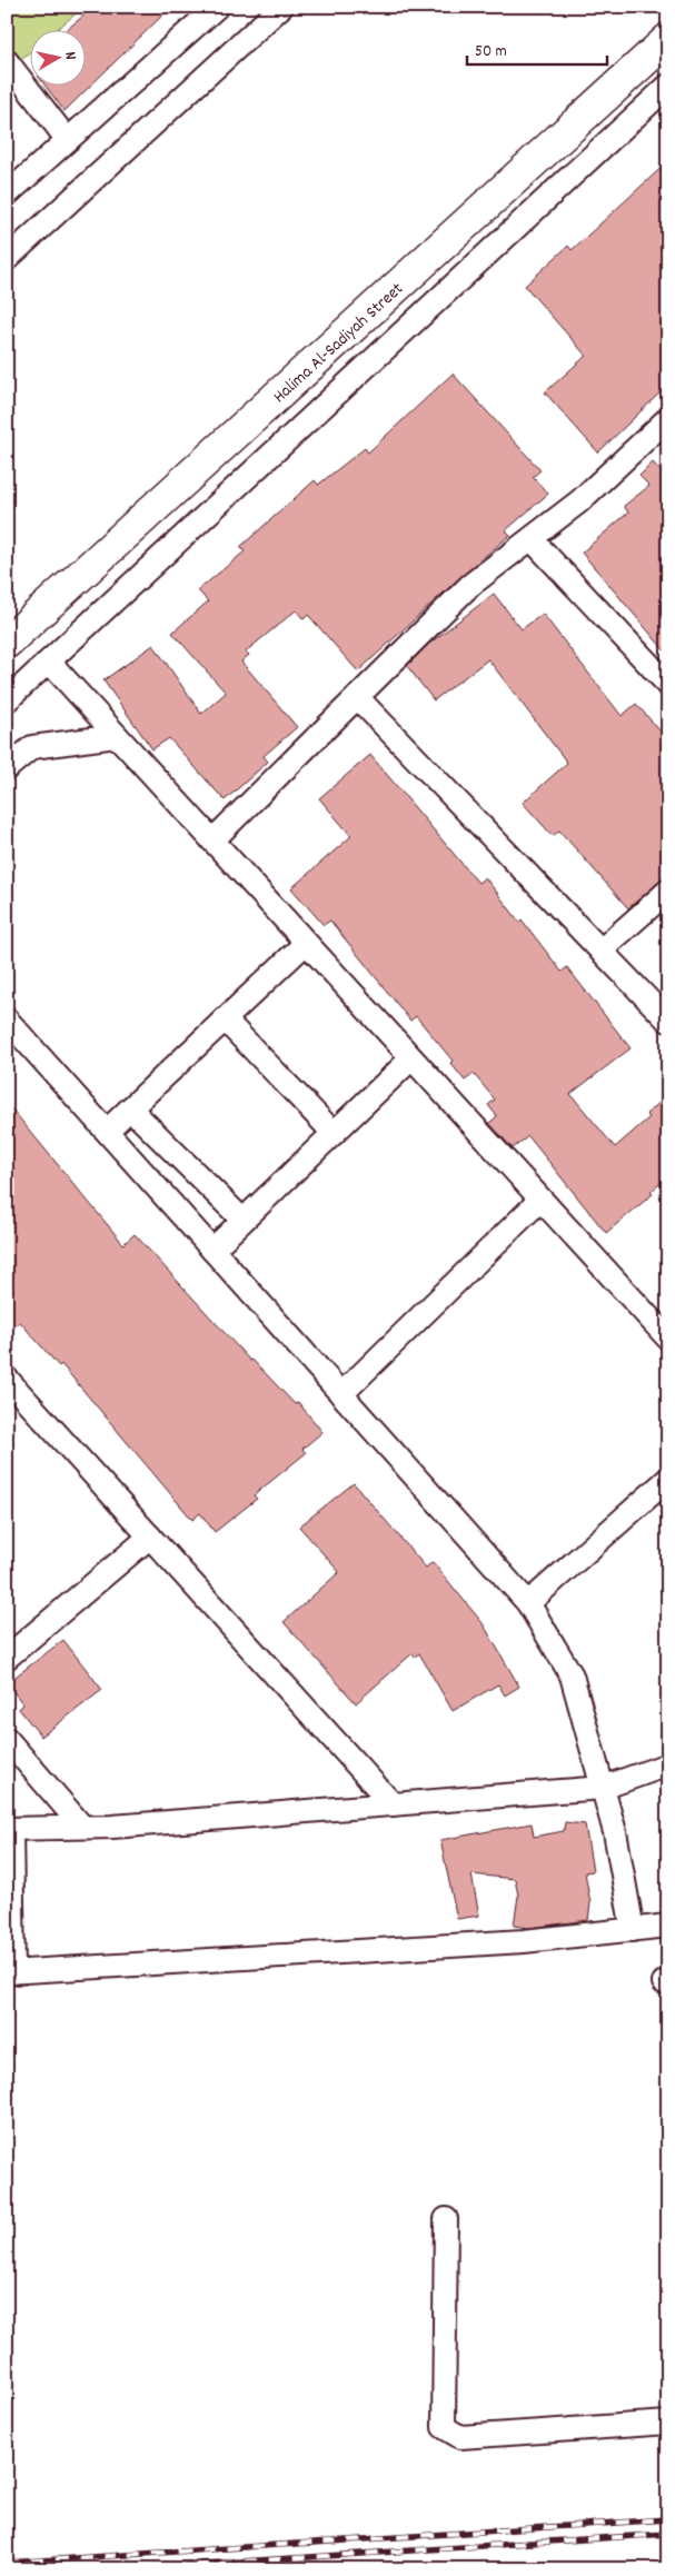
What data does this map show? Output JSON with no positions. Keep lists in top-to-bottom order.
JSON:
{
  "streets": {
    "street": ["Halima Al-Sadiyah Street"]
  },
  "scale_bar": "50 m",
  "north": "right"
}
